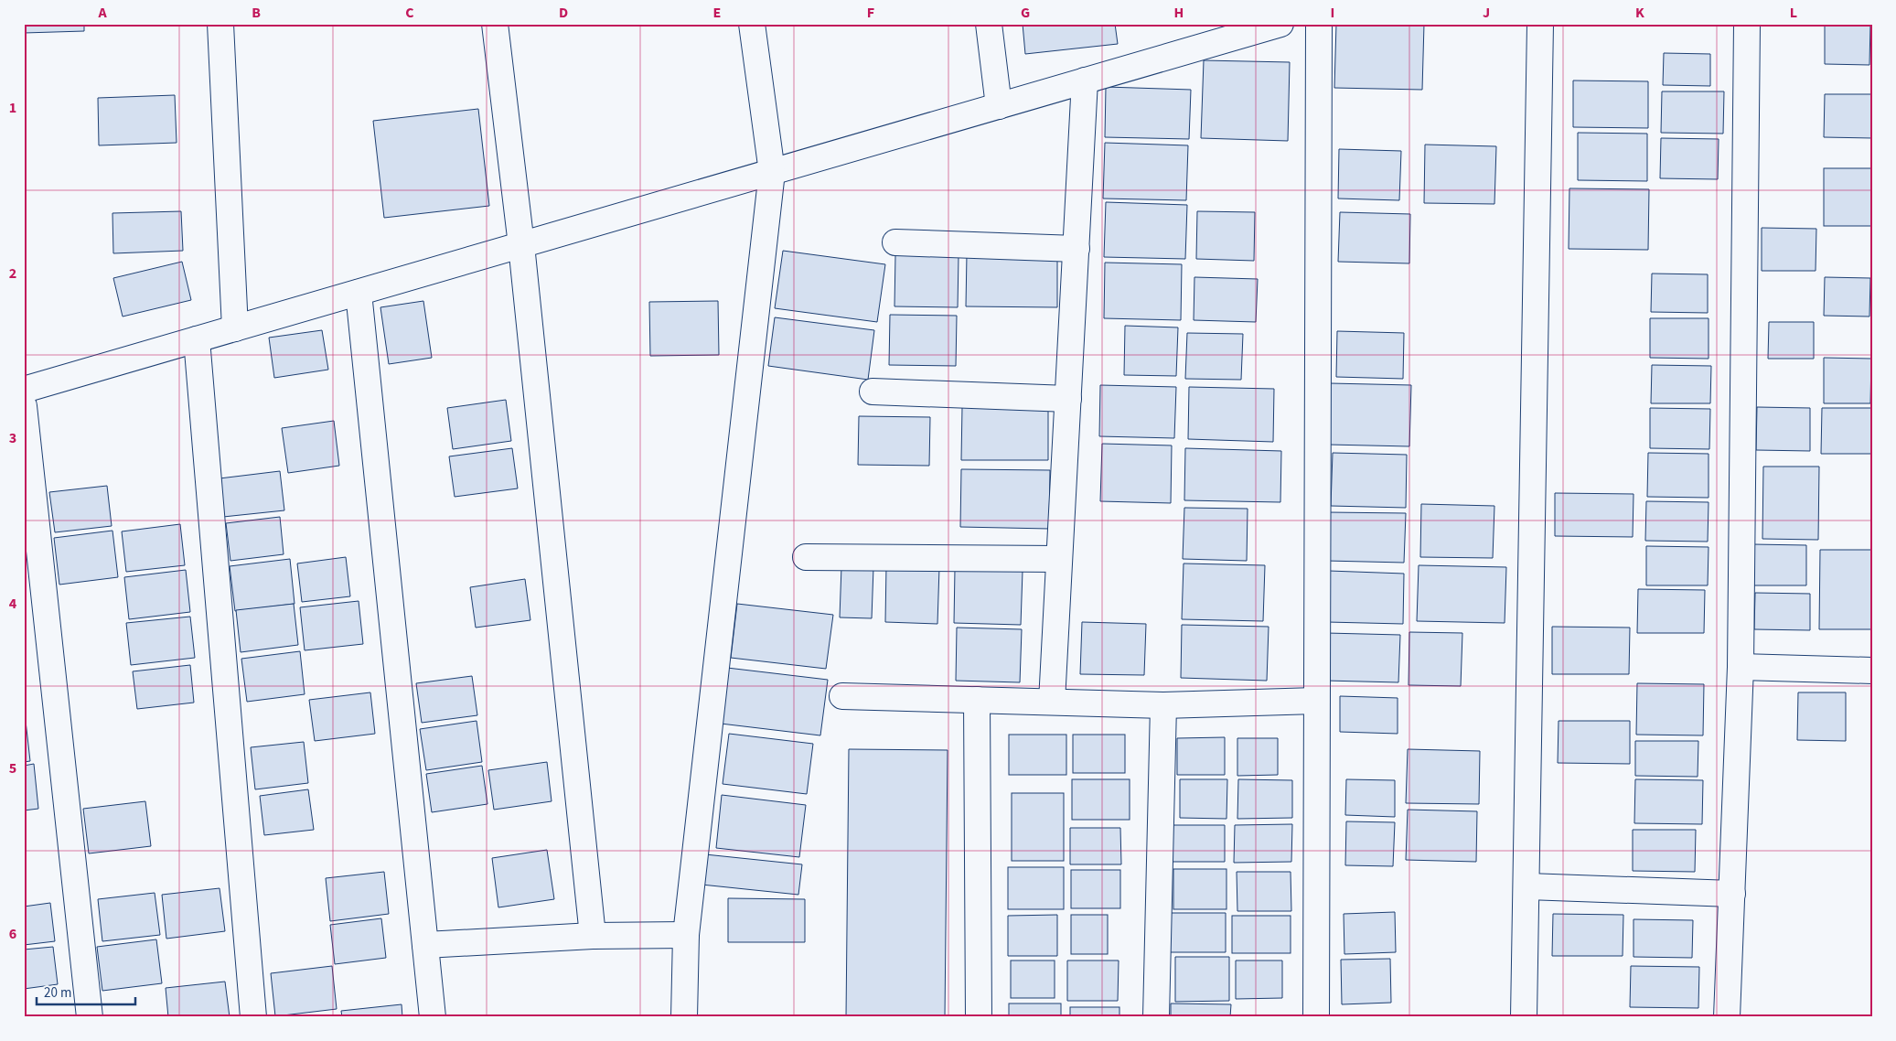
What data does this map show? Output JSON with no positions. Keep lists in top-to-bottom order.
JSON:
{
  "scale_bar": "20 m",
  "grid": {
    "columns": [
      "A",
      "B",
      "C",
      "D",
      "E",
      "F",
      "G",
      "H",
      "I",
      "J",
      "K",
      "L"
    ],
    "rows": [
      "1",
      "2",
      "3",
      "4",
      "5",
      "6"
    ]
  }
}
